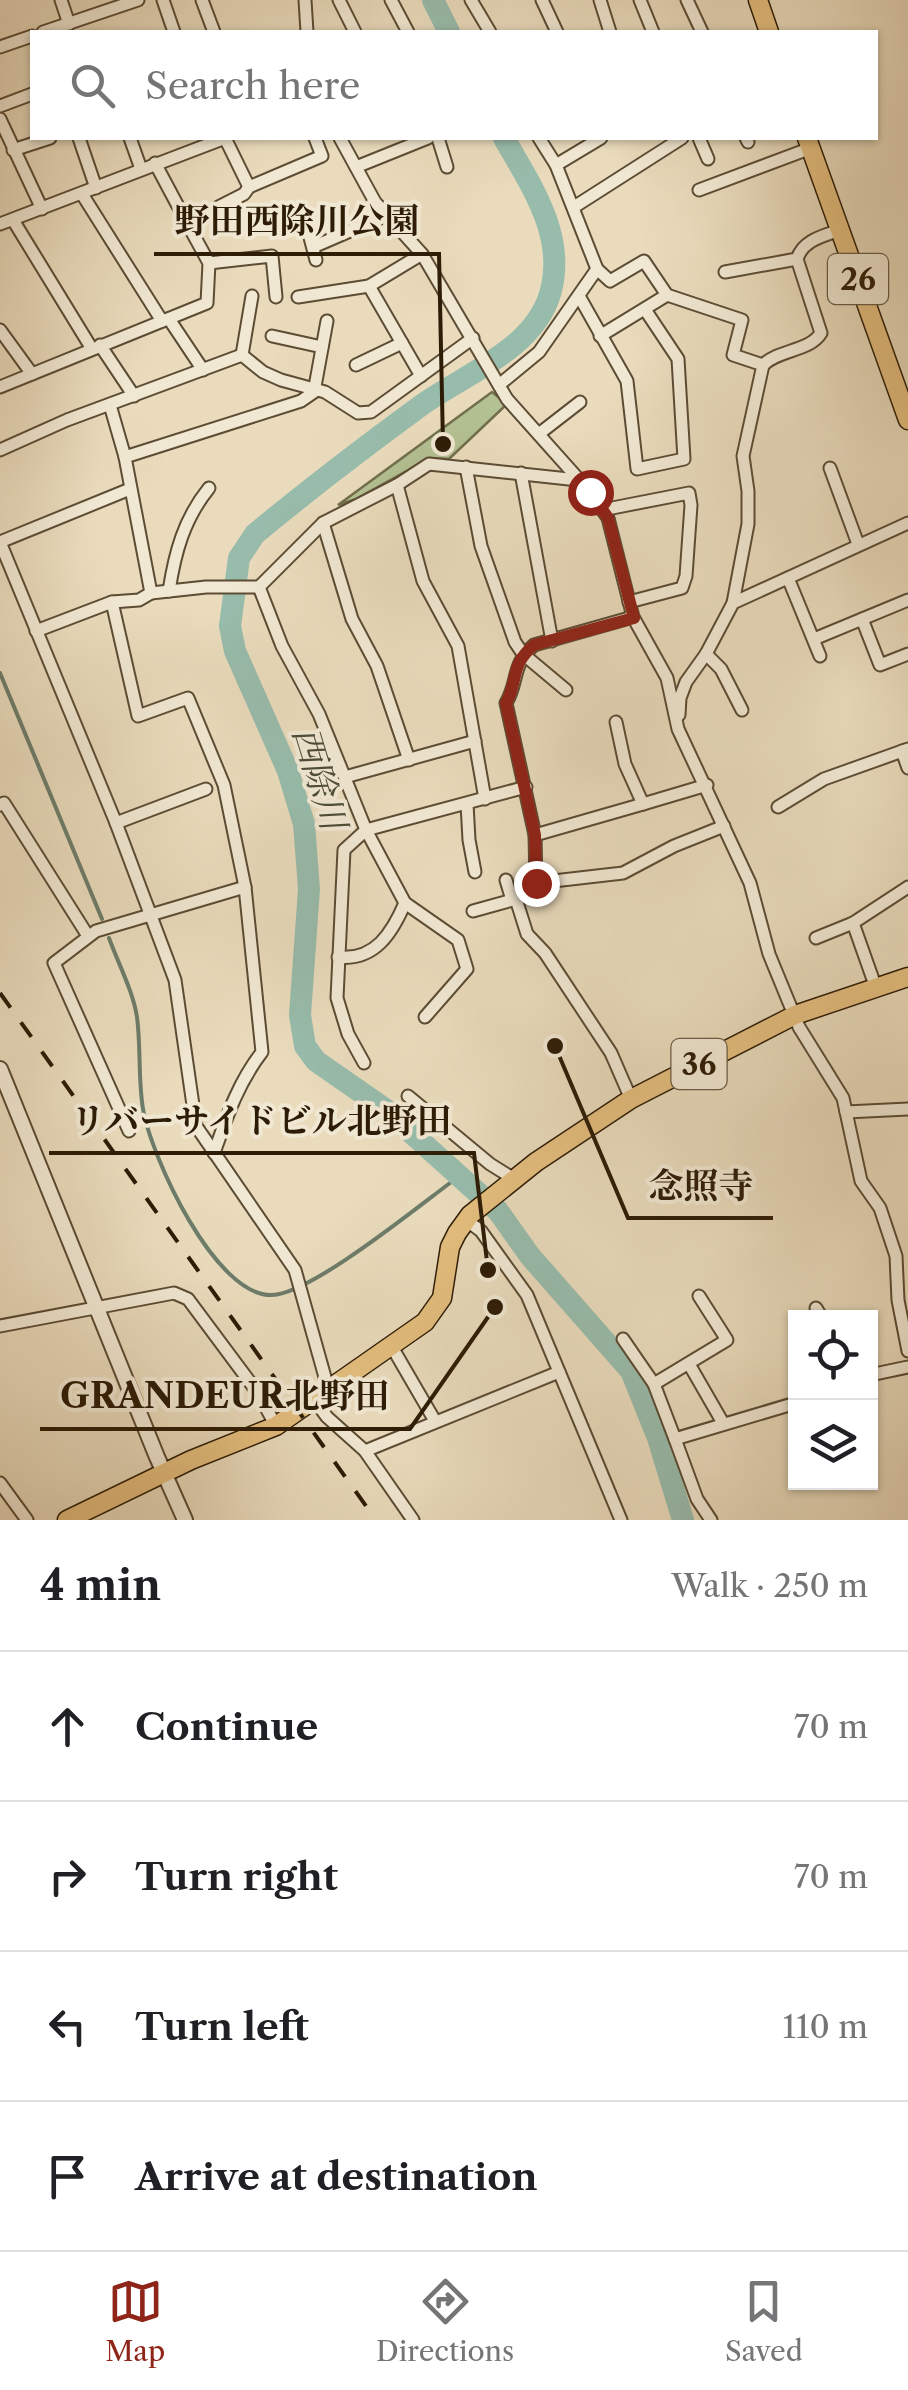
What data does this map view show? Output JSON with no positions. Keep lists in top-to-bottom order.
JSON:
{
  "streets": {
    "main road": ["26", "36"]
  },
  "water": ["西除川"],
  "places": [
    "野田西除川公園",
    "念照寺",
    "リバーサイドビル北野田",
    "GRANDEUR北野田"
  ],
  "page": {
    "search": "Search here",
    "heading": ["4 min", "Walk · 250 m"],
    "list": [
      ["Continue", "70 m"],
      ["Turn right", "70 m"],
      ["Turn left", "110 m"],
      "Arrive at destination"
    ],
    "nav": ["Map", "Directions", "Saved"]
  }
}
